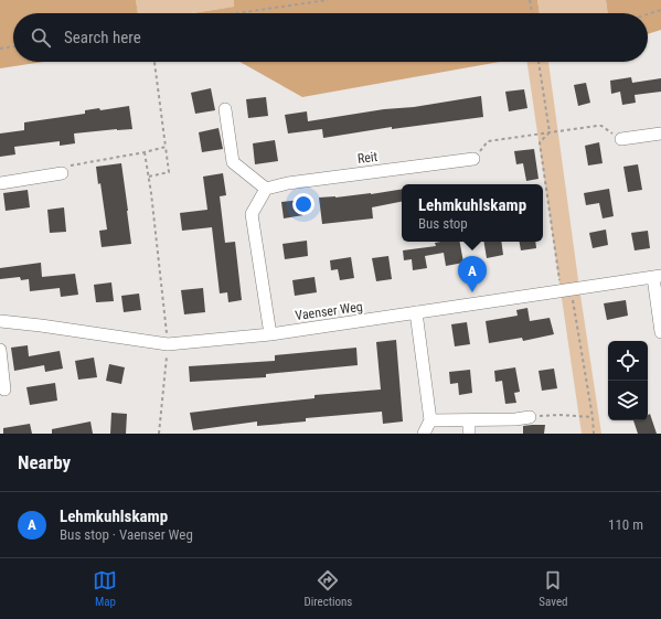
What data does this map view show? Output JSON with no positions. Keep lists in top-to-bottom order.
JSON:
{
  "streets": {
    "street": ["Reit", "Vaenser Weg"]
  },
  "page": {
    "search": "Search here",
    "popup": ["Lehmkuhlskamp", "Bus stop"],
    "pins": "A",
    "heading": "Nearby",
    "list": [
      {
        "mark": "A",
        "name": "Lehmkuhlskamp",
        "note": "Bus stop · Vaenser Weg",
        "value": "110 m"
      }
    ],
    "nav": ["Map", "Directions", "Saved"]
  }
}
